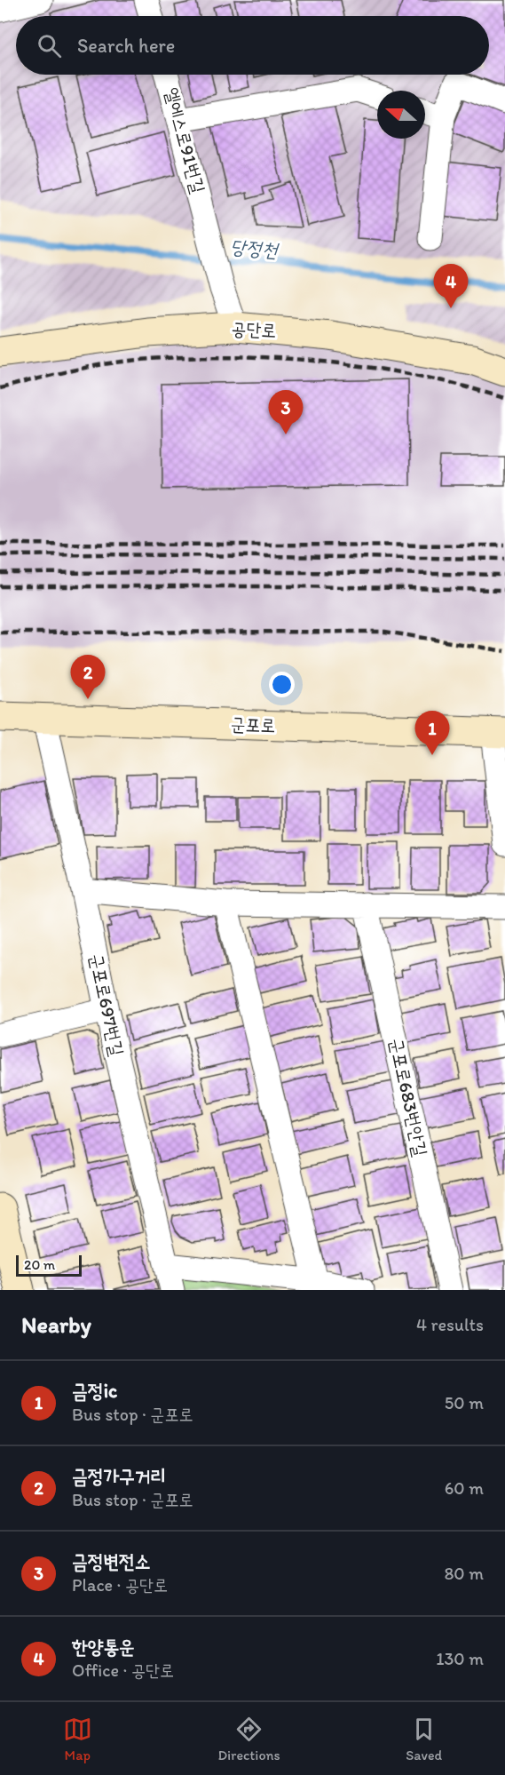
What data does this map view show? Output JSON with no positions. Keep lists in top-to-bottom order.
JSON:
{
  "streets": {
    "street": [
      "엘에스로91번길",
      "공단로",
      "군포로",
      "군포로697번길",
      "군포로683번안길"
    ]
  },
  "crossings": [
    ["엘에스로91번길", "공단로"],
    ["군포로", "군포로697번길"]
  ],
  "water": ["당정천"],
  "scale_bar": "20 m",
  "north": "left",
  "page": {
    "search": "Search here",
    "pins": [
      "4",
      "3",
      "2",
      "1"
    ],
    "scale": "20 m",
    "heading": ["Nearby", "4 results"],
    "list": [
      {
        "mark": "1",
        "name": "금정ic",
        "note": "Bus stop · 군포로",
        "value": "50 m"
      },
      {
        "mark": "2",
        "name": "금정가구거리",
        "note": "Bus stop · 군포로",
        "value": "60 m"
      },
      {
        "mark": "3",
        "name": "금정변전소",
        "note": "Place · 공단로",
        "value": "80 m"
      },
      {
        "mark": "4",
        "name": "한양통운",
        "note": "Office · 공단로",
        "value": "130 m"
      }
    ],
    "nav": ["Map", "Directions", "Saved"]
  }
}
